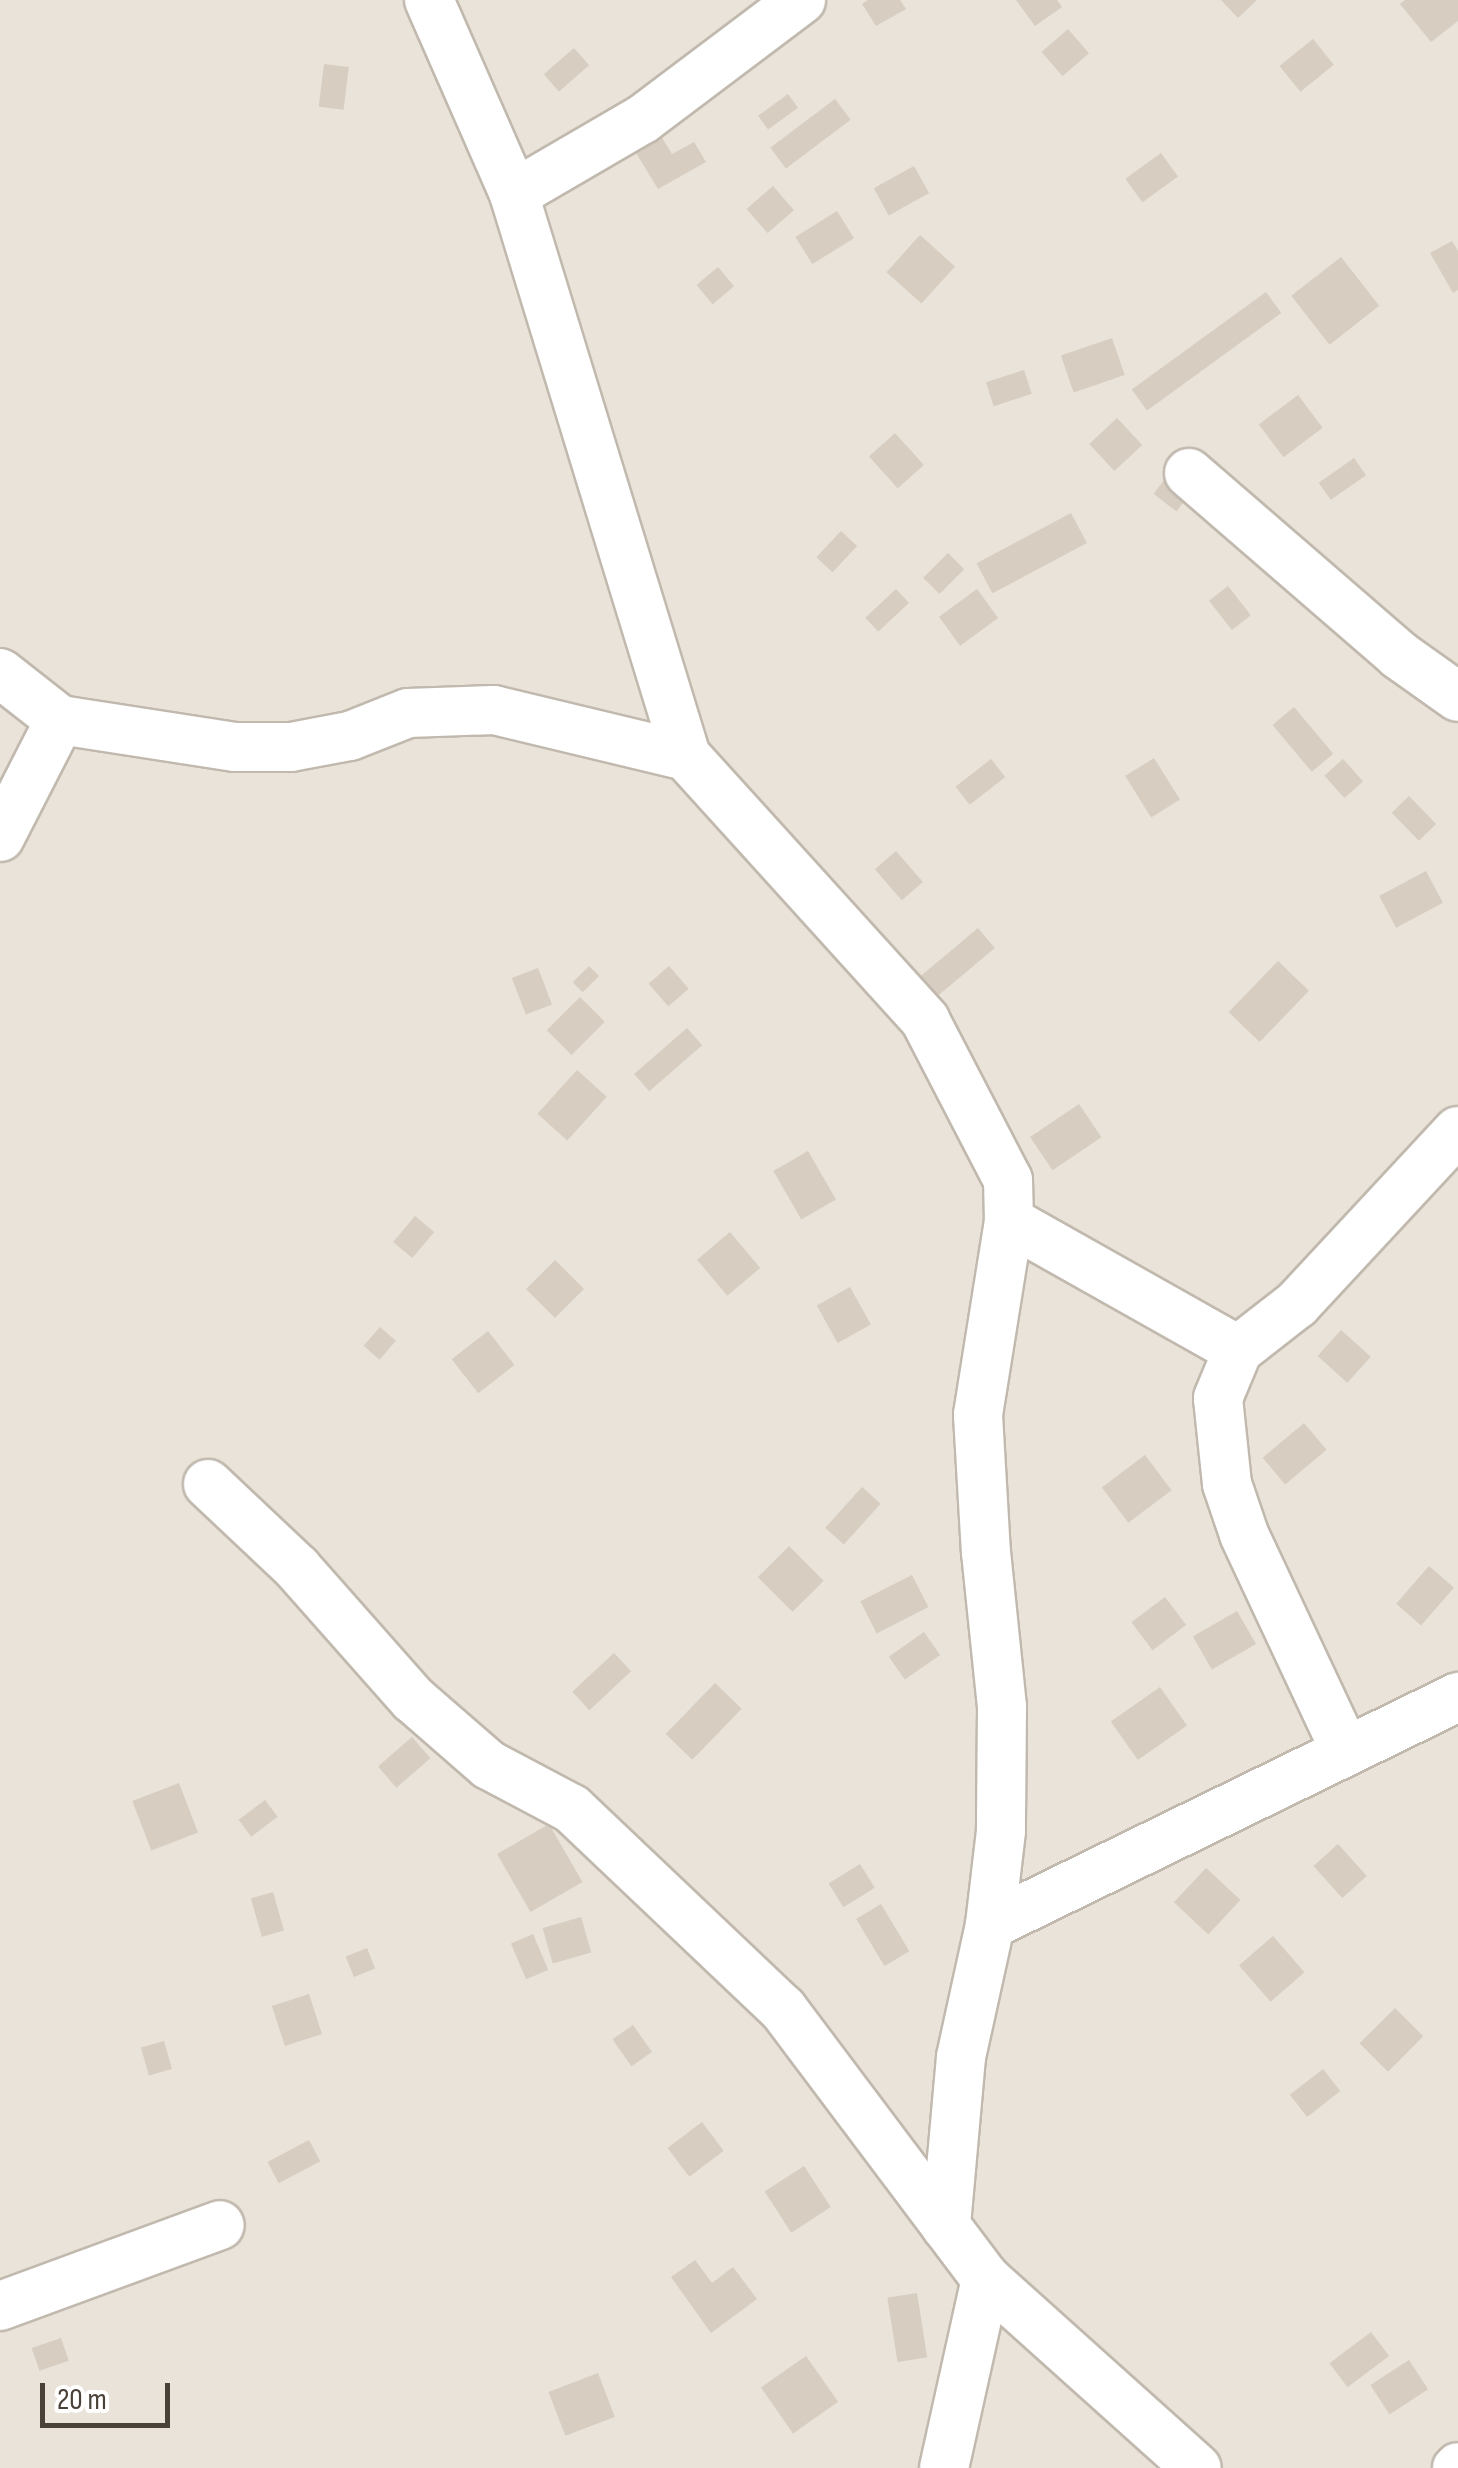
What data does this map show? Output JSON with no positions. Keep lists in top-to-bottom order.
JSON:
{
  "scale_bar": "20 m"
}
